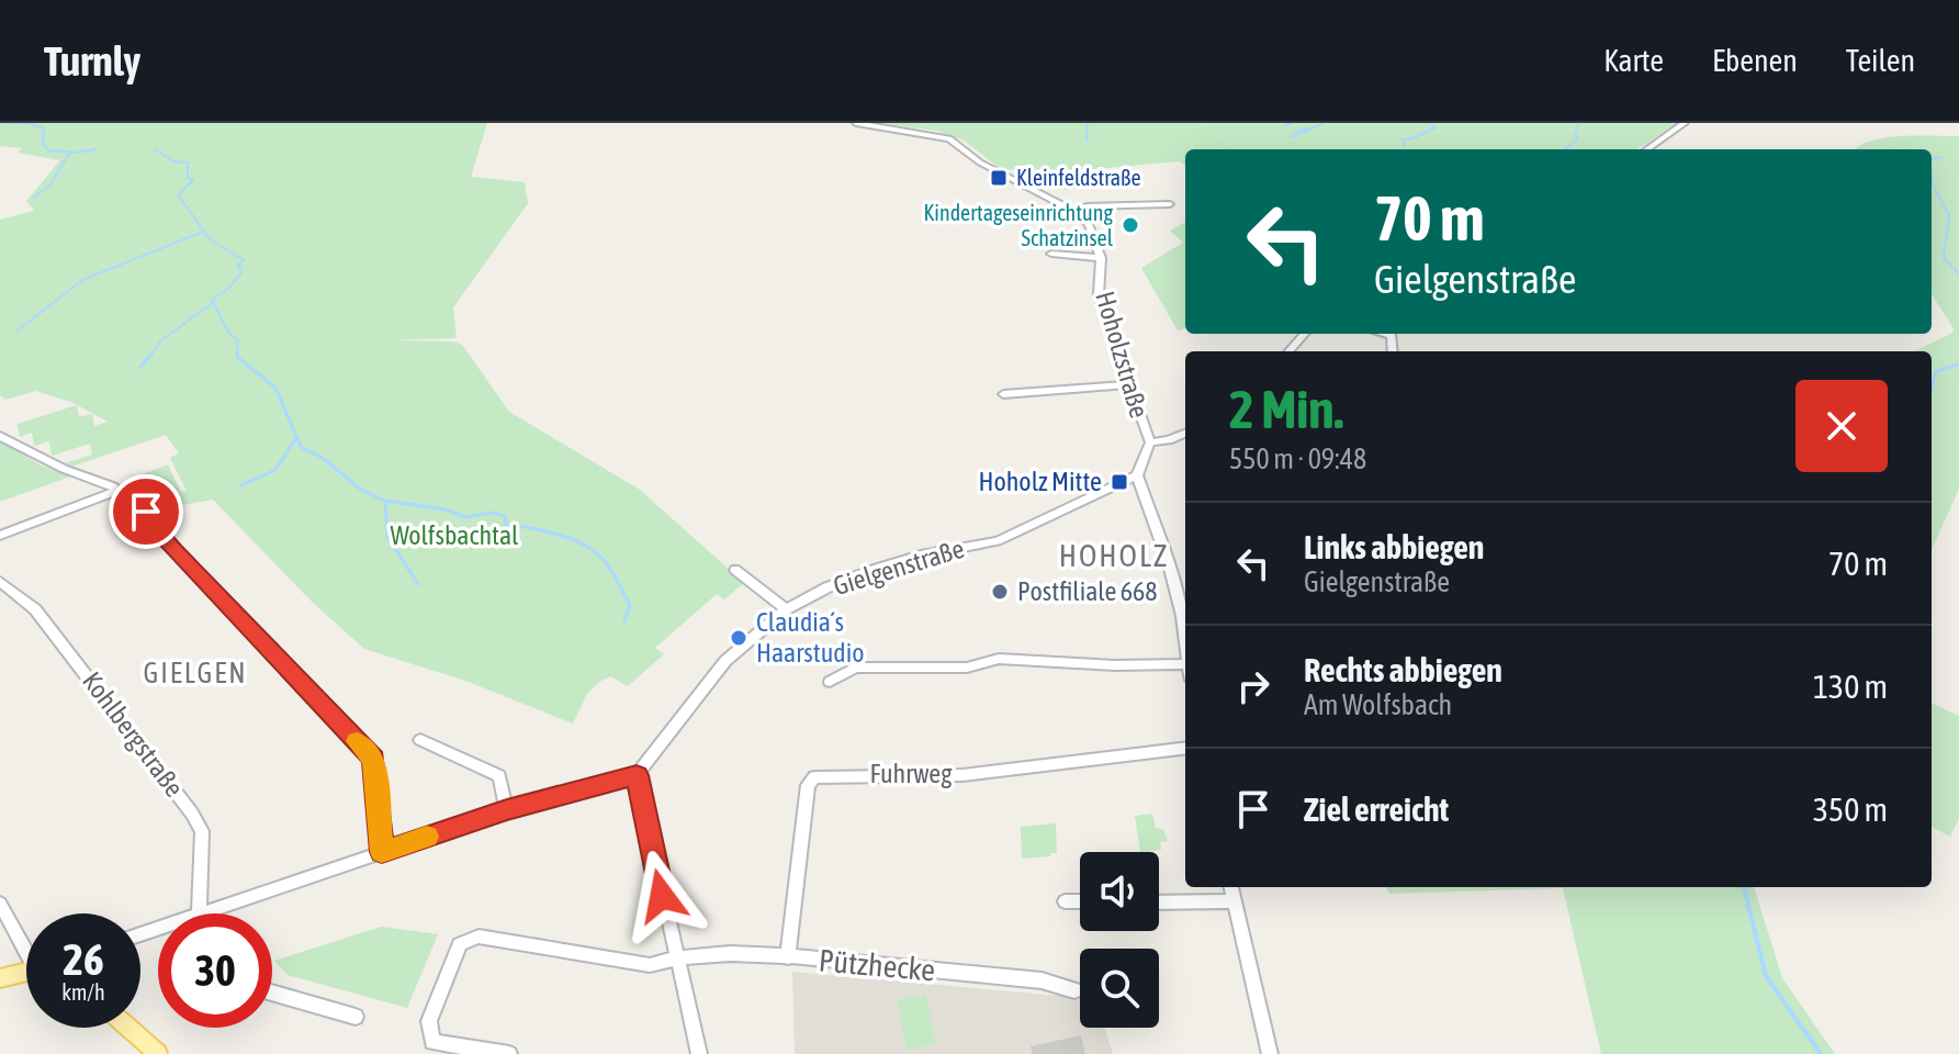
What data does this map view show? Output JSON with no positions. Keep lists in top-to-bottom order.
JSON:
{
  "streets": {
    "street": [
      "Hoholzstraße",
      "Gielgenstraße",
      "Kohlbergstraße",
      "Fuhrweg",
      "Pützhecke"
    ]
  },
  "crossings": [
    ["Hoholzstraße", "Gielgenstraße"],
    ["Fuhrweg", "Pützhecke"]
  ],
  "districts": ["HOHOLZ", "GIELGEN"],
  "parks": ["Wolfsbachtal"],
  "places": {
    "transit": ["Kleinfeldstraße", "Hoholz Mitte"],
    "other": ["Kindertageseinrichtung Schatzinsel", "Postfiliale 668", "Claudia´s Haarstudio"]
  },
  "page": {
    "header": "Turnly",
    "nav": ["Karte", "Ebenen", "Teilen"],
    "turn": ["70 m", "Gielgenstraße"],
    "heading": ["2 Min.", "550 m · 09:48"],
    "list": [
      {
        "name": "Links abbiegen",
        "note": "Gielgenstraße",
        "value": "70 m"
      },
      {
        "name": "Rechts abbiegen",
        "note": "Am Wolfsbach",
        "value": "130 m"
      },
      {
        "name": "Ziel erreicht",
        "value": "350 m"
      }
    ],
    "speed": "26 km/h",
    "limit": "30"
  }
}
